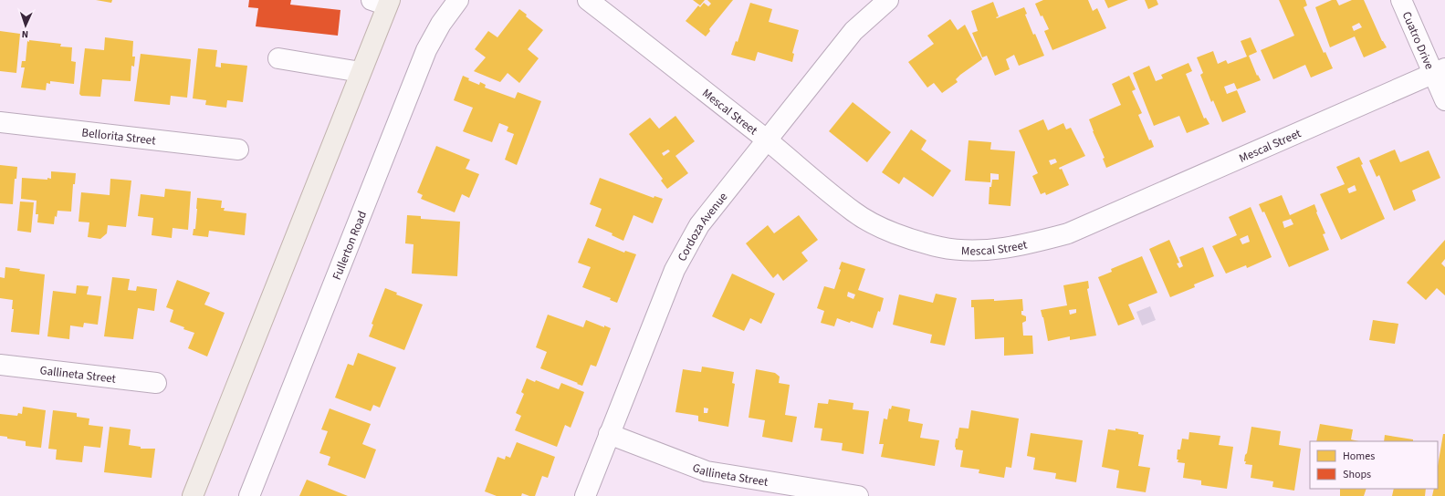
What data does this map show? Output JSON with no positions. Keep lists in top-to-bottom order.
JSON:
{
  "streets": {
    "street": [
      "Cuatro Drive",
      "Mescal Street",
      "Bellorita Street",
      "Cordoza Avenue",
      "Fullerton Road",
      "Gallineta Street"
    ]
  },
  "crossings": [
    ["Cuatro Drive", "Mescal Street"],
    ["Mescal Street", "Cordoza Avenue"],
    ["Cordoza Avenue", "Gallineta Street"]
  ],
  "legend": ["Homes", "Shops"],
  "north": "bottom"
}
